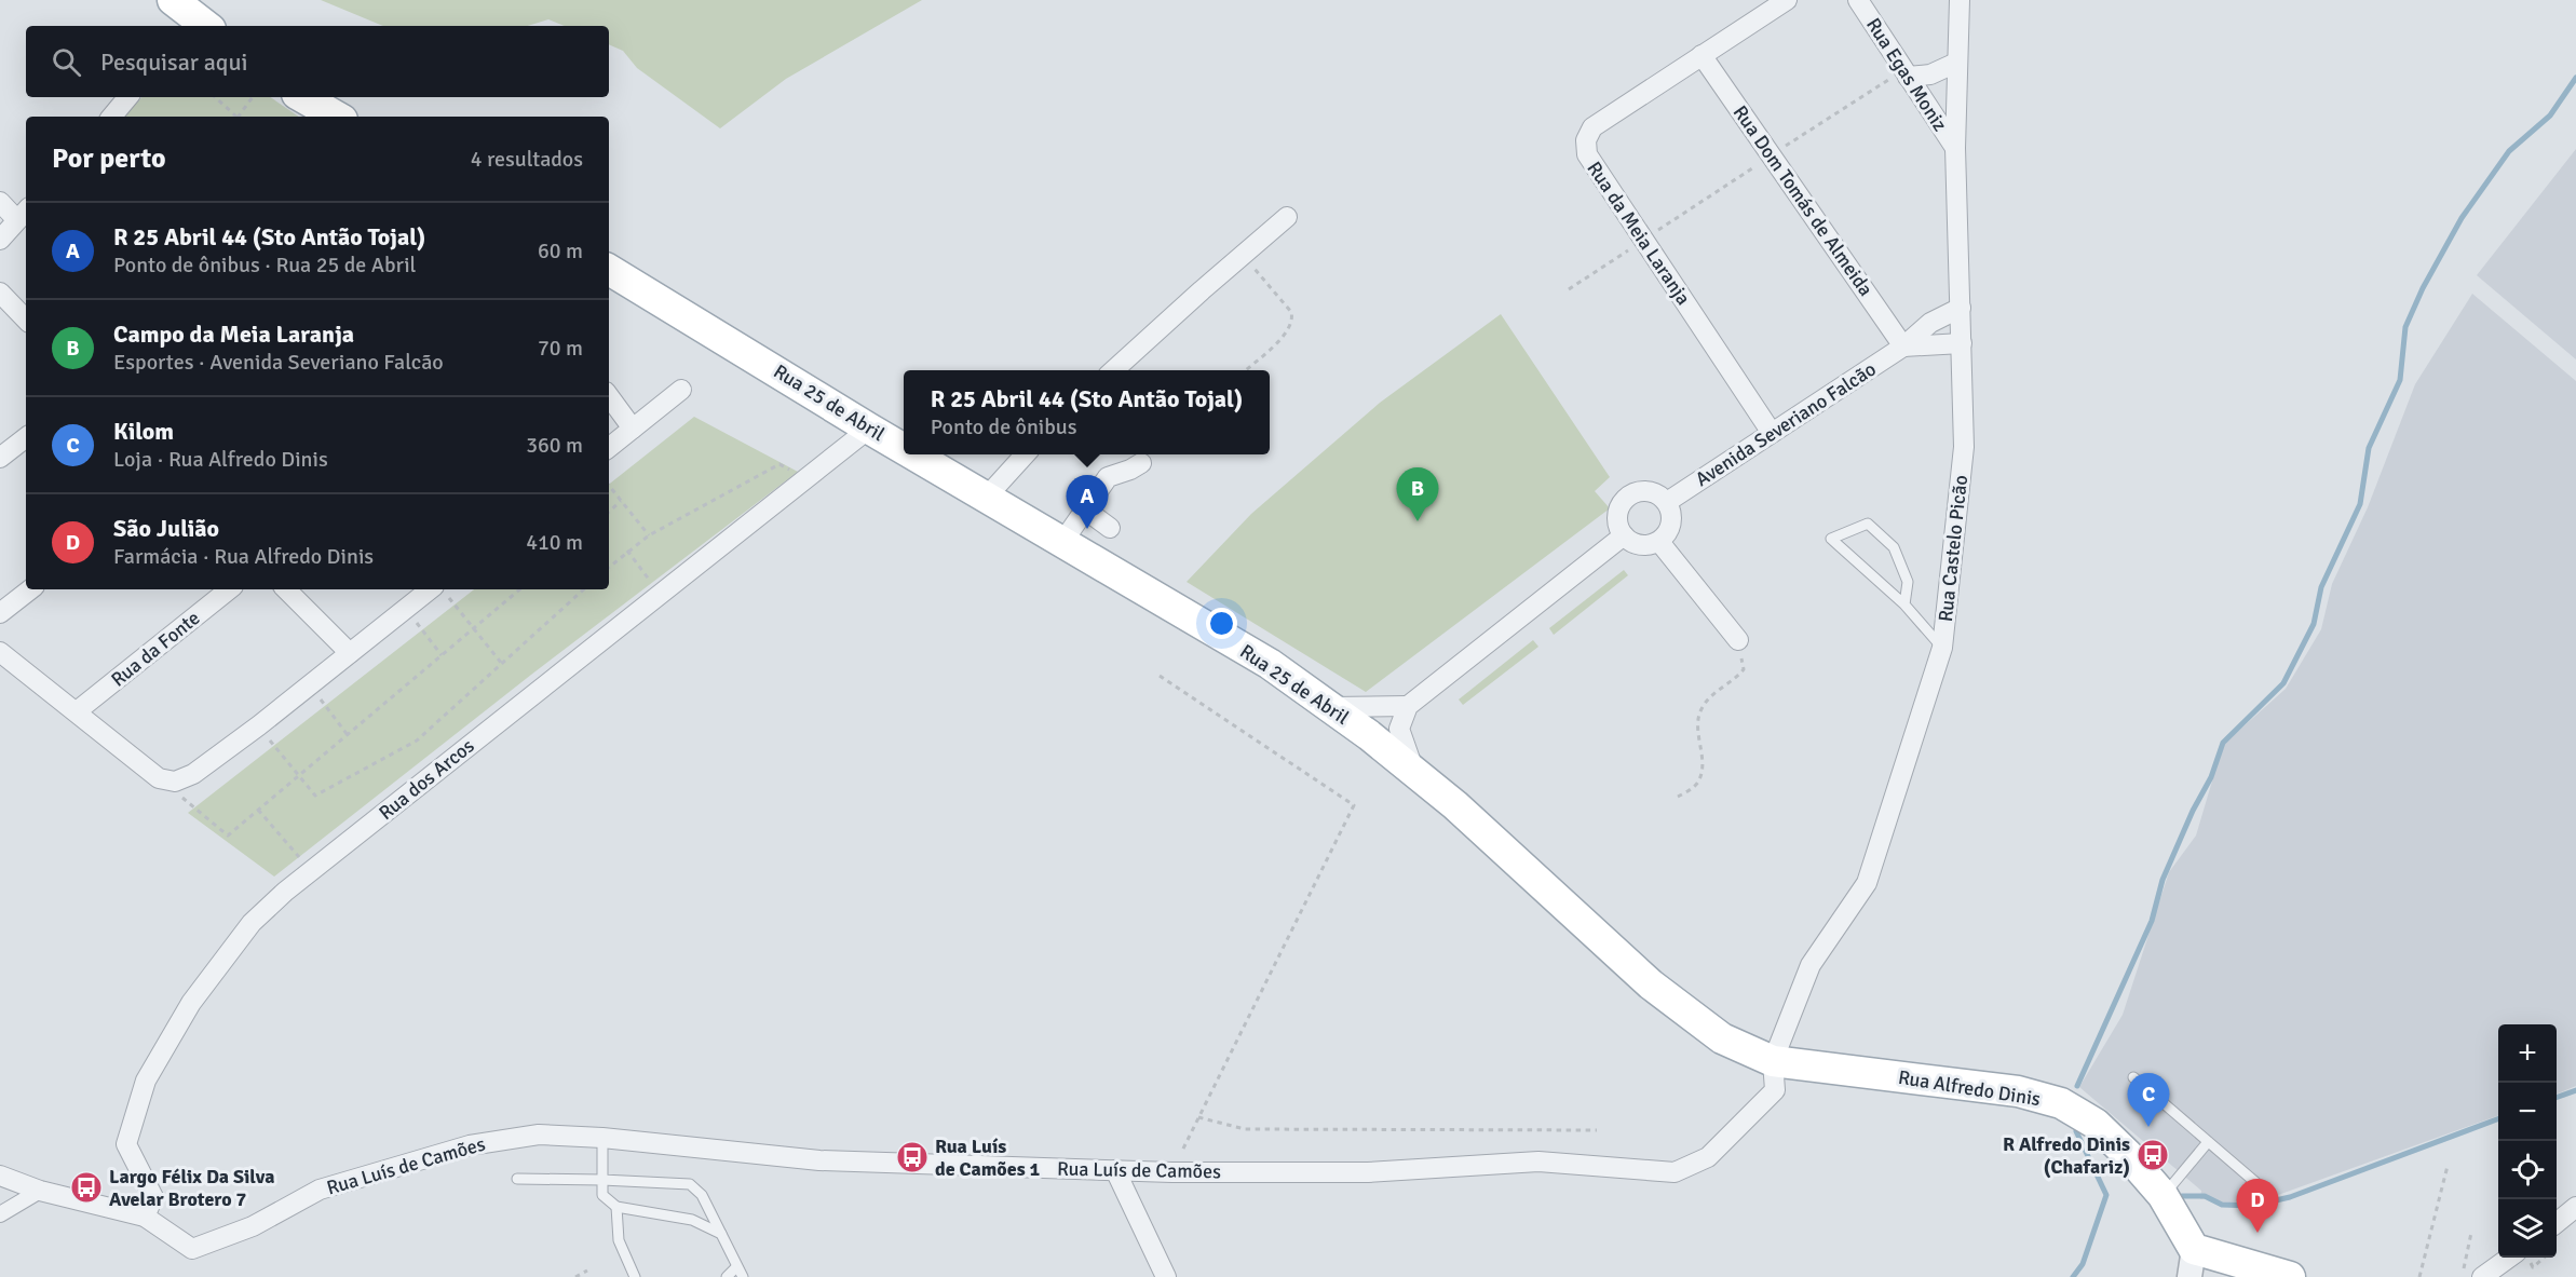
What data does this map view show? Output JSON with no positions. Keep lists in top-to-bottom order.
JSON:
{
  "streets": {
    "main road": ["Rua 25 de Abril", "Rua Alfredo Dinis"],
    "street": [
      "Rua Egas Moniz",
      "Rua Dom Tomás de Almeida",
      "Rua da Meia Laranja",
      "Avenida Severiano Falcão",
      "Rua Castelo Picão",
      "Rua da Fonte",
      "Rua dos Arcos",
      "Rua Luís de Camões"
    ]
  },
  "crossings": [
    ["Rua Egas Moniz", "Rua Castelo Picão"],
    ["Rua Dom Tomás de Almeida", "Rua da Meia Laranja"],
    ["Rua Dom Tomás de Almeida", "Avenida Severiano Falcão"],
    ["Rua da Meia Laranja", "Avenida Severiano Falcão"],
    ["Rua 25 de Abril", "Rua Castelo Picão"],
    ["Rua 25 de Abril", "Rua dos Arcos"],
    ["Rua 25 de Abril", "Rua Alfredo Dinis"],
    ["Rua 25 de Abril", "Rua Luís de Camões"],
    ["Avenida Severiano Falcão", "Rua Castelo Picão"],
    ["Rua Castelo Picão", "Rua Alfredo Dinis"],
    ["Rua Castelo Picão", "Rua Luís de Camões"],
    ["Rua dos Arcos", "Rua Luís de Camões"],
    ["Rua Alfredo Dinis", "Rua Luís de Camões"]
  ],
  "places": {
    "bus stop": ["R Alfredo Dinis (Chafariz)", "Rua Luís de Camões 1", "Largo Félix Da Silva Avelar Brotero 7"]
  },
  "page": {
    "search": "Pesquisar aqui",
    "heading": ["Por perto", "4 resultados"],
    "list": [
      {
        "mark": "A",
        "name": "R 25 Abril 44 (Sto Antão Tojal)",
        "note": "Ponto de ônibus · Rua 25 de Abril",
        "value": "60 m"
      },
      {
        "mark": "B",
        "name": "Campo da Meia Laranja",
        "note": "Esportes · Avenida Severiano Falcão",
        "value": "70 m"
      },
      {
        "mark": "C",
        "name": "Kilom",
        "note": "Loja · Rua Alfredo Dinis",
        "value": "360 m"
      },
      {
        "mark": "D",
        "name": "São Julião",
        "note": "Farmácia · Rua Alfredo Dinis",
        "value": "410 m"
      }
    ],
    "popup": ["R 25 Abril 44 (Sto Antão Tojal)", "Ponto de ônibus"],
    "pins": [
      "B",
      "A",
      "C",
      "D"
    ],
    "map_buttons": ["+", "−"]
  }
}
